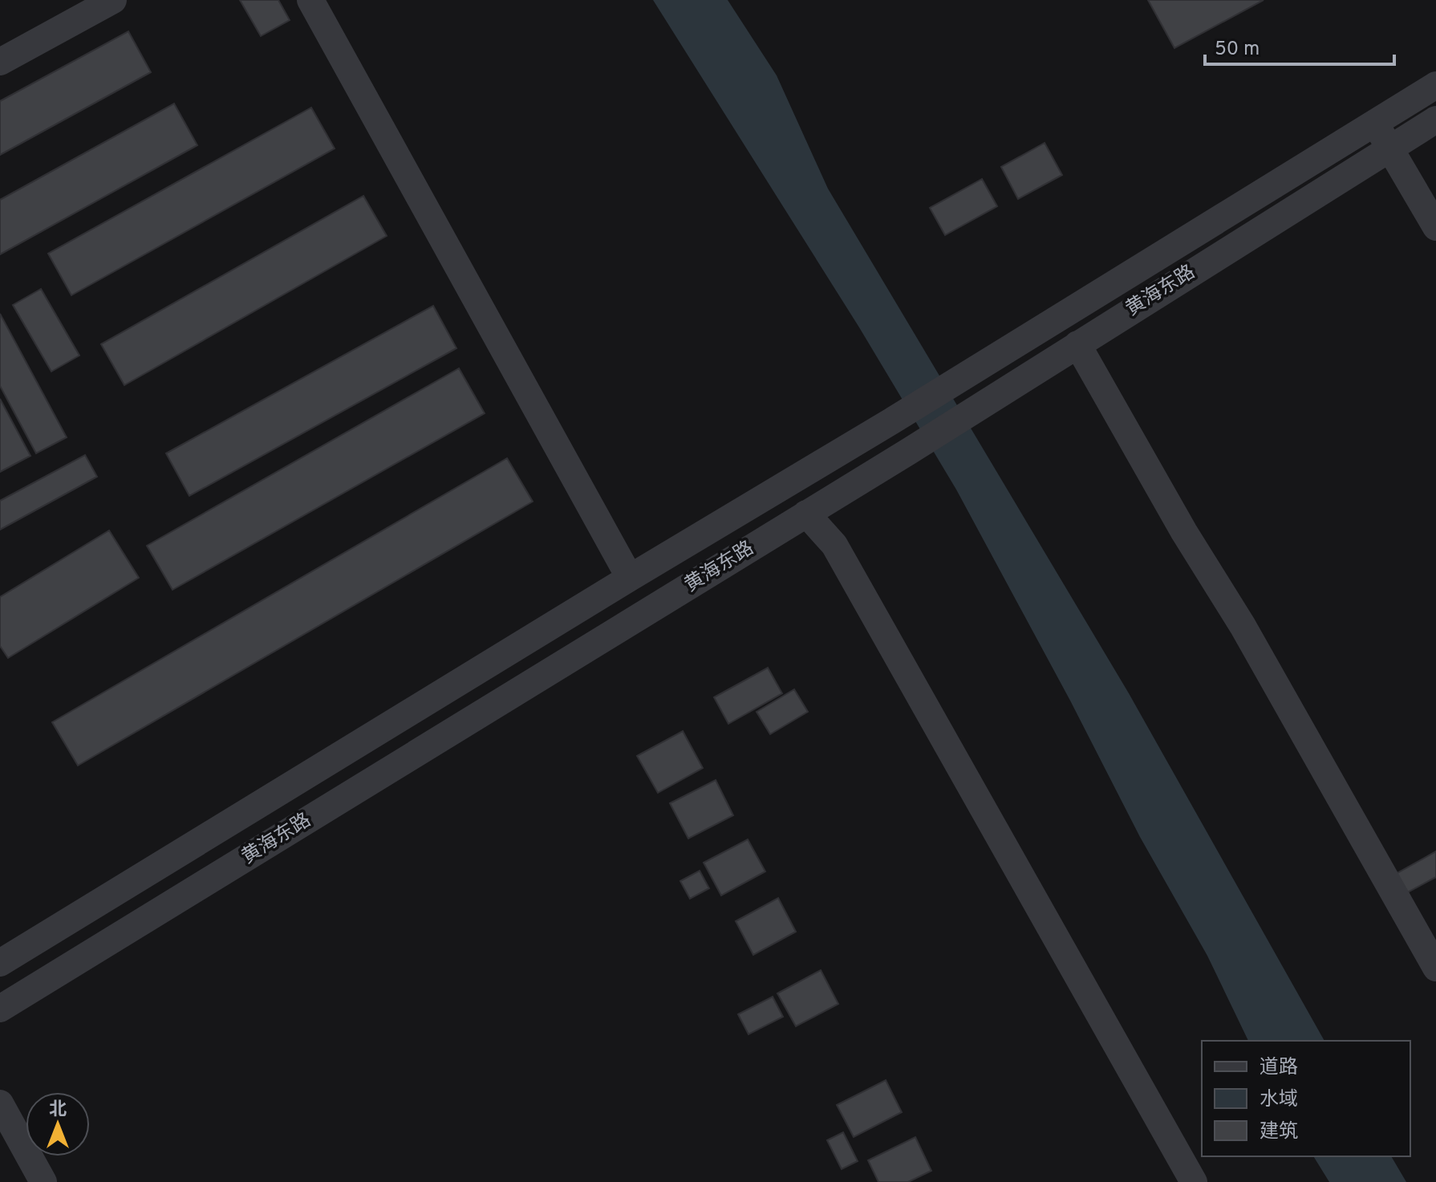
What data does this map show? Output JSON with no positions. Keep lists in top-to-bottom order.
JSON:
{
  "streets": {
    "street": ["黄海东路"]
  },
  "legend": ["道路", "水域", "建筑"],
  "scale_bar": "50 m",
  "north": "top"
}
